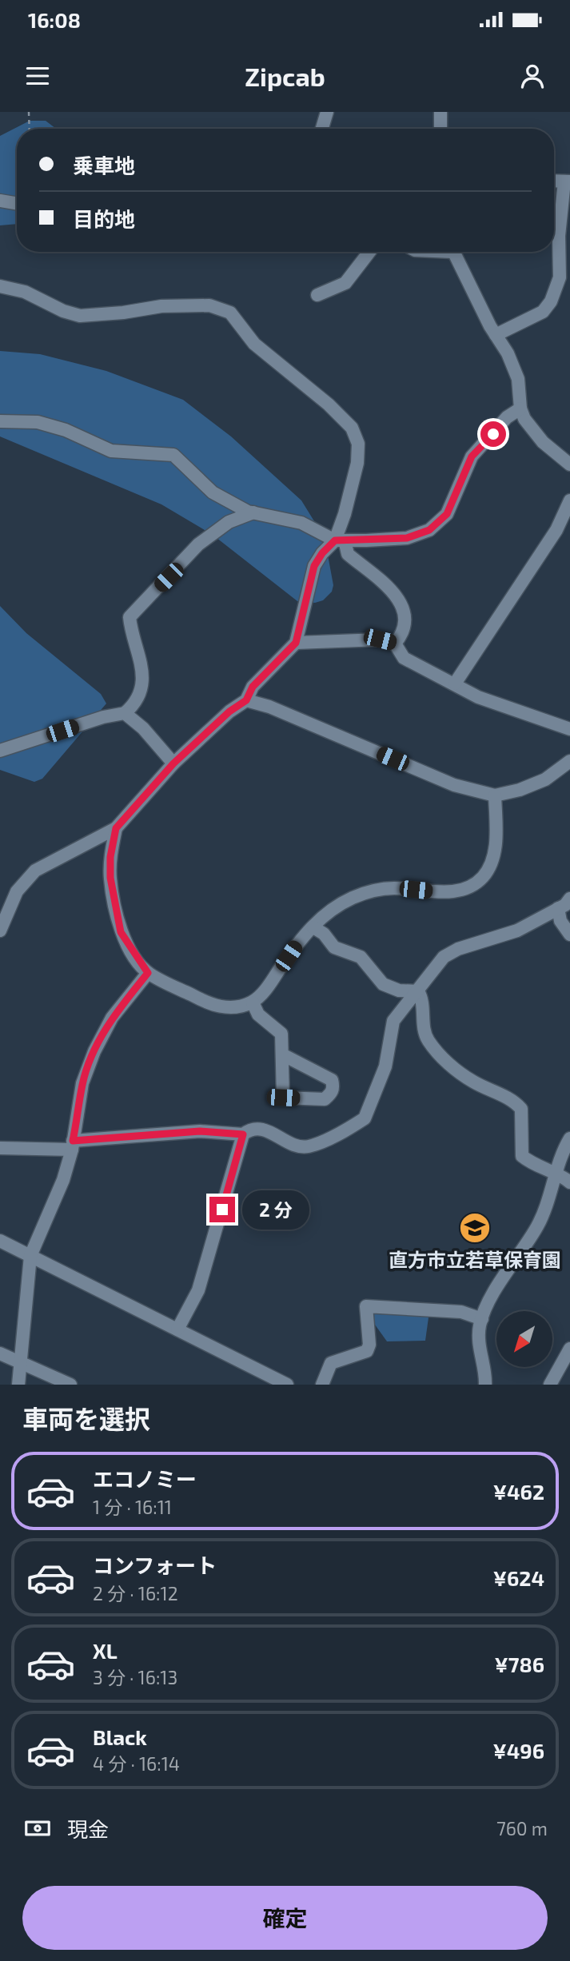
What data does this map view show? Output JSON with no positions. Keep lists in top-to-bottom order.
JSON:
{
  "places": {
    "school or university": ["直方市立若草保育園"]
  },
  "north": "bottom left",
  "page": {
    "status": "16:08",
    "header": "Zipcab",
    "banner": ["乗車地", "目的地"],
    "bubble": "2 分",
    "heading": "車両を選択",
    "list": [
      {
        "name": "エコノミー",
        "note": "1 分 · 16:11",
        "value": "¥462"
      },
      {
        "name": "コンフォート",
        "note": "2 分 · 16:12",
        "value": "¥624"
      },
      {
        "name": "XL",
        "note": "3 分 · 16:13",
        "value": "¥786"
      },
      {
        "name": "Black",
        "note": "4 分 · 16:14",
        "value": "¥496"
      }
    ],
    "pay": ["現金", "760 m"],
    "buttons": "確定"
  }
}
